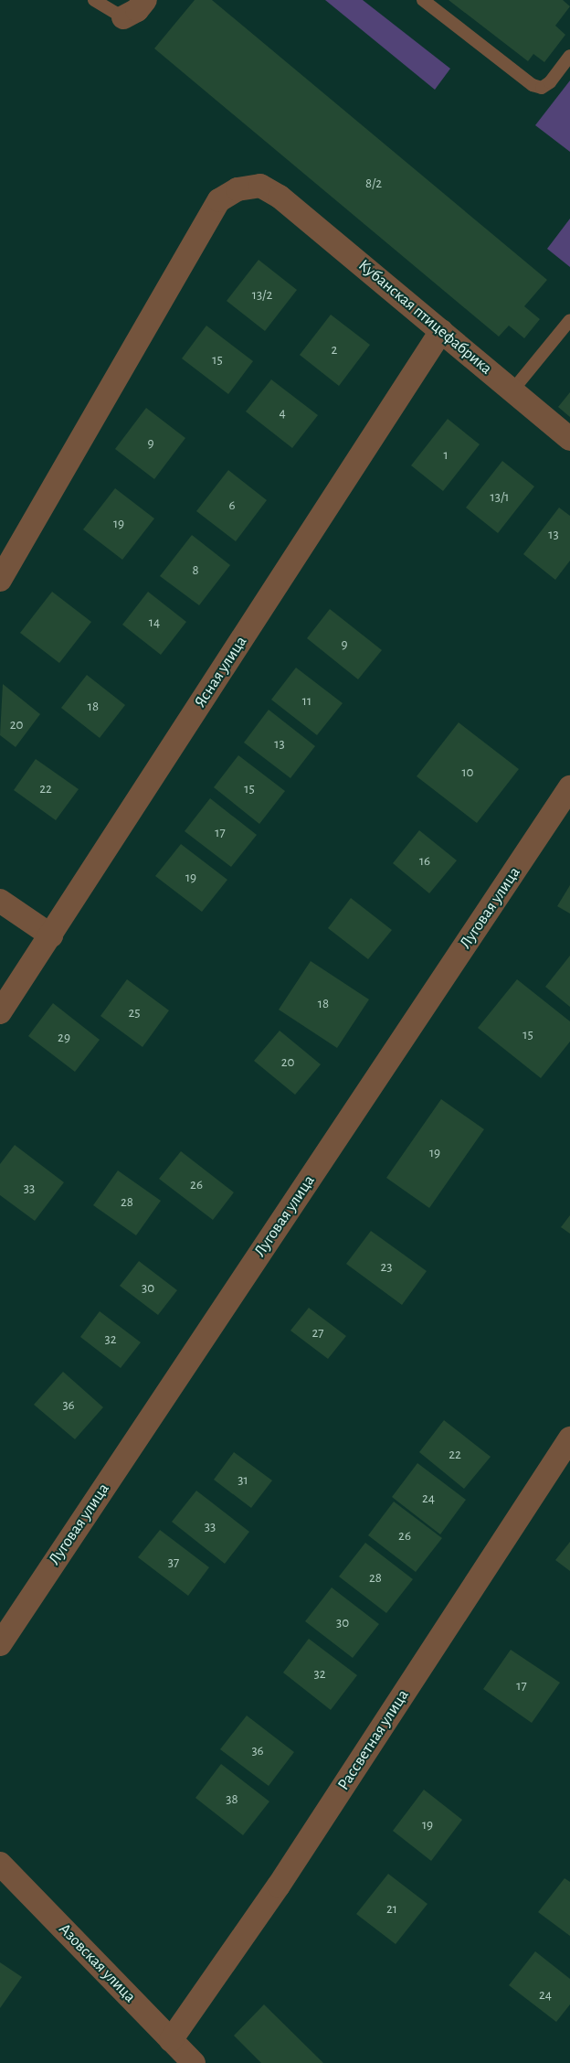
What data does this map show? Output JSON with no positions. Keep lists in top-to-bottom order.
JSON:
{
  "streets": {
    "street": [
      "Кубанская птицефабрика",
      "Ясная улица",
      "Луговая улица",
      "Рассветная улица",
      "Азовская улица"
    ]
  },
  "crossings": [
    ["Кубанская птицефабрика", "Ясная улица"],
    ["Рассветная улица", "Азовская улица"]
  ],
  "house_numbers": [
    "8/2",
    "13/2",
    "2",
    "15",
    "4",
    "9",
    "1",
    "13/1",
    "6",
    "19",
    "13",
    "8",
    "14",
    "9",
    "11",
    "18",
    "20",
    "13",
    "10",
    "22",
    "15",
    "17",
    "16",
    "19",
    "18",
    "25",
    "15",
    "29",
    "20",
    "19",
    "26",
    "33",
    "28",
    "23",
    "30",
    "27",
    "32",
    "36",
    "22",
    "31",
    "24",
    "33",
    "26",
    "37",
    "28",
    "30",
    "32",
    "17",
    "36",
    "38",
    "19",
    "21",
    "24"
  ]
}
